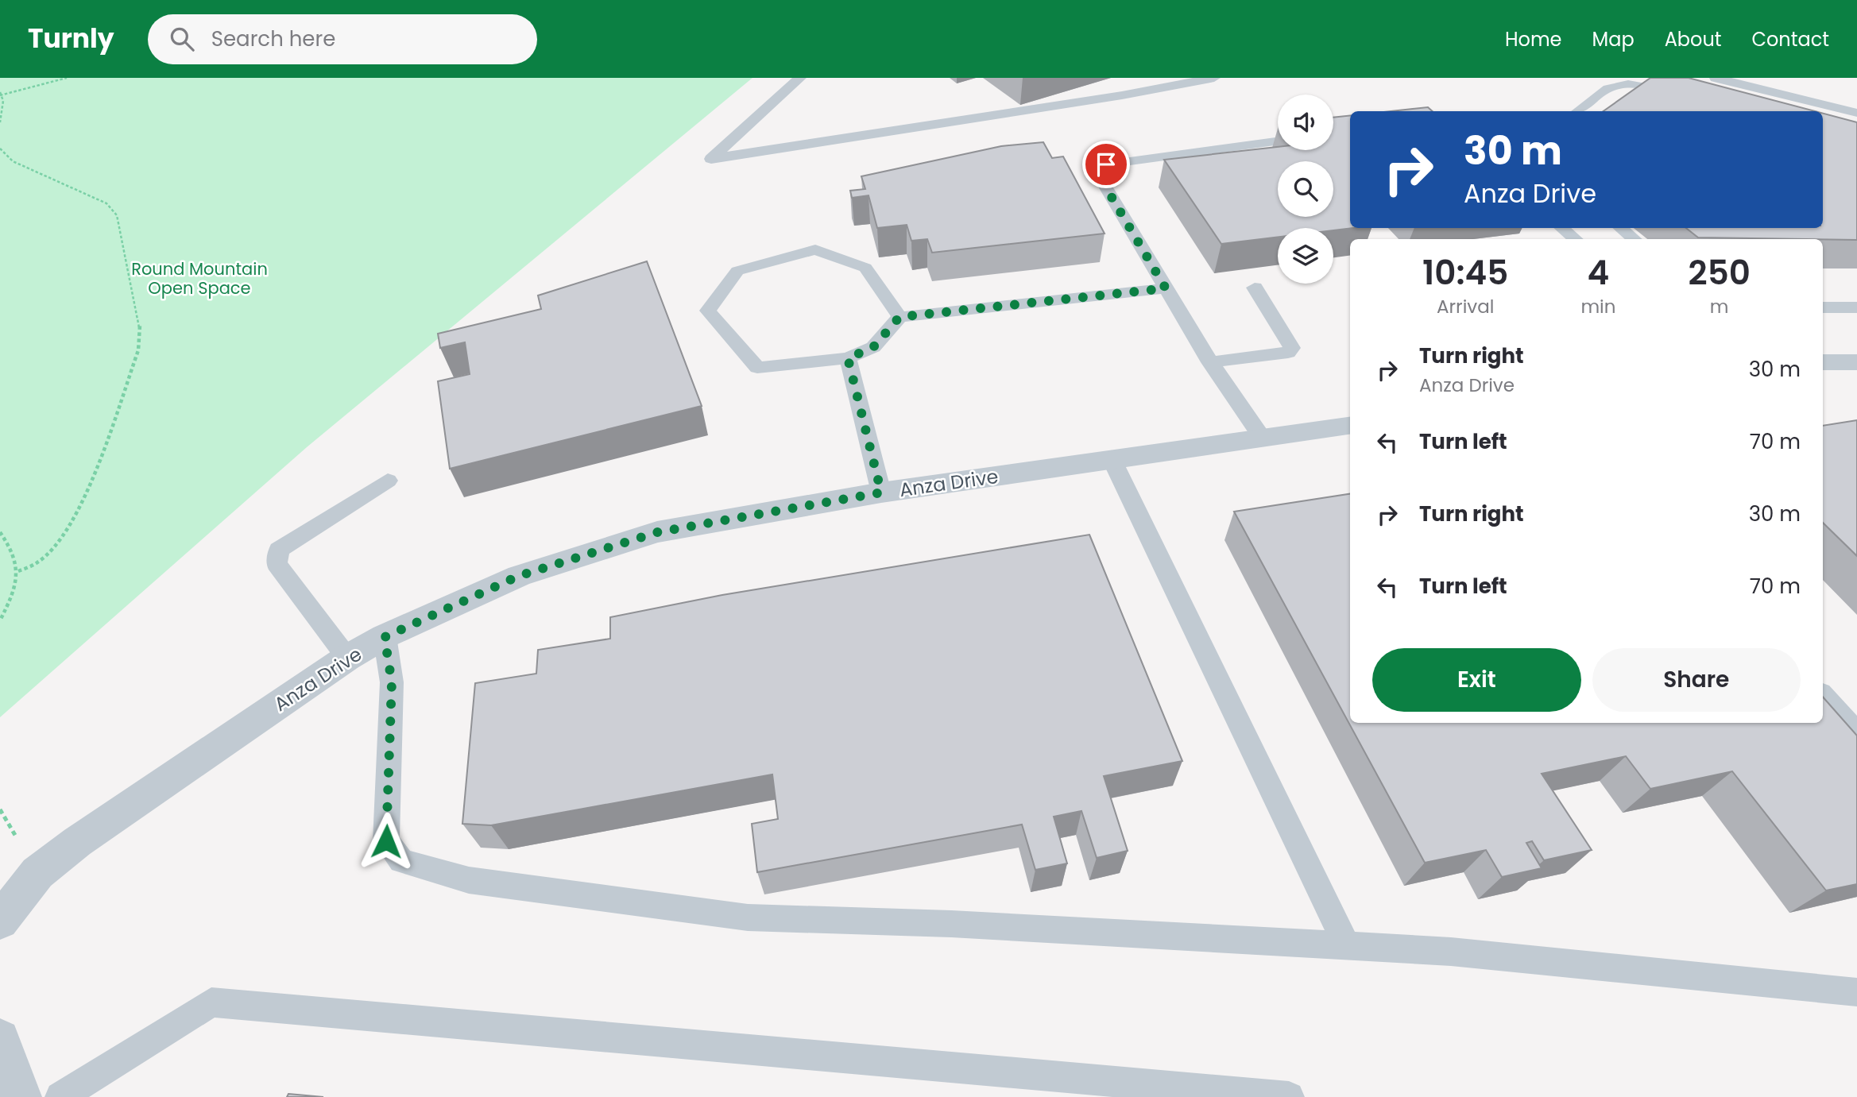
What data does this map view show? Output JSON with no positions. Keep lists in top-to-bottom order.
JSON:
{
  "streets": {
    "street": ["Anza Drive"]
  },
  "parks": ["Round Mountain Open Space"],
  "page": {
    "header": "Turnly",
    "search": "Search here",
    "nav": [
      "Home",
      "Map",
      "About",
      "Contact"
    ],
    "turn": ["30 m", "Anza Drive"],
    "eta": [
      "10:45",
      "Arrival",
      "4",
      "min",
      "250",
      "m"
    ],
    "list": [
      {
        "name": "Turn right",
        "note": "Anza Drive",
        "value": "30 m"
      },
      {
        "name": "Turn left",
        "value": "70 m"
      },
      {
        "name": "Turn right",
        "value": "30 m"
      },
      {
        "name": "Turn left",
        "value": "70 m"
      }
    ],
    "buttons": ["Exit", "Share"]
  }
}
